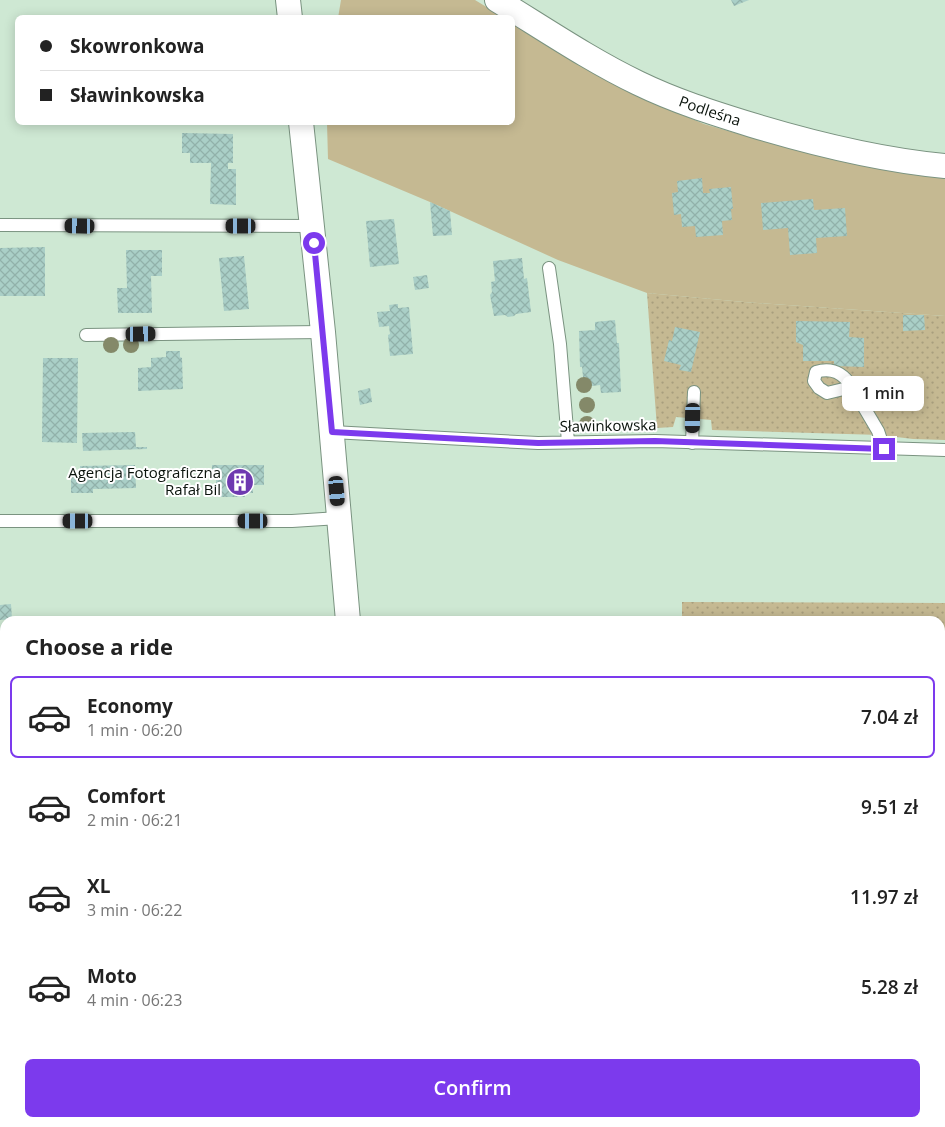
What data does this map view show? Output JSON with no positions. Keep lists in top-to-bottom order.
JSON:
{
  "streets": {
    "street": ["Podleśna"],
    "lane": ["Sławinkowska"]
  },
  "places": {
    "building": ["Agencja Fotograficzna Rafał Bil"]
  },
  "page": {
    "banner": ["Skowronkowa", "Sławinkowska"],
    "bubble": "1 min",
    "heading": "Choose a ride",
    "list": [
      {
        "name": "Economy",
        "note": "1 min · 06:20",
        "value": "7.04 zł"
      },
      {
        "name": "Comfort",
        "note": "2 min · 06:21",
        "value": "9.51 zł"
      },
      {
        "name": "XL",
        "note": "3 min · 06:22",
        "value": "11.97 zł"
      },
      {
        "name": "Moto",
        "note": "4 min · 06:23",
        "value": "5.28 zł"
      }
    ],
    "buttons": "Confirm"
  }
}
